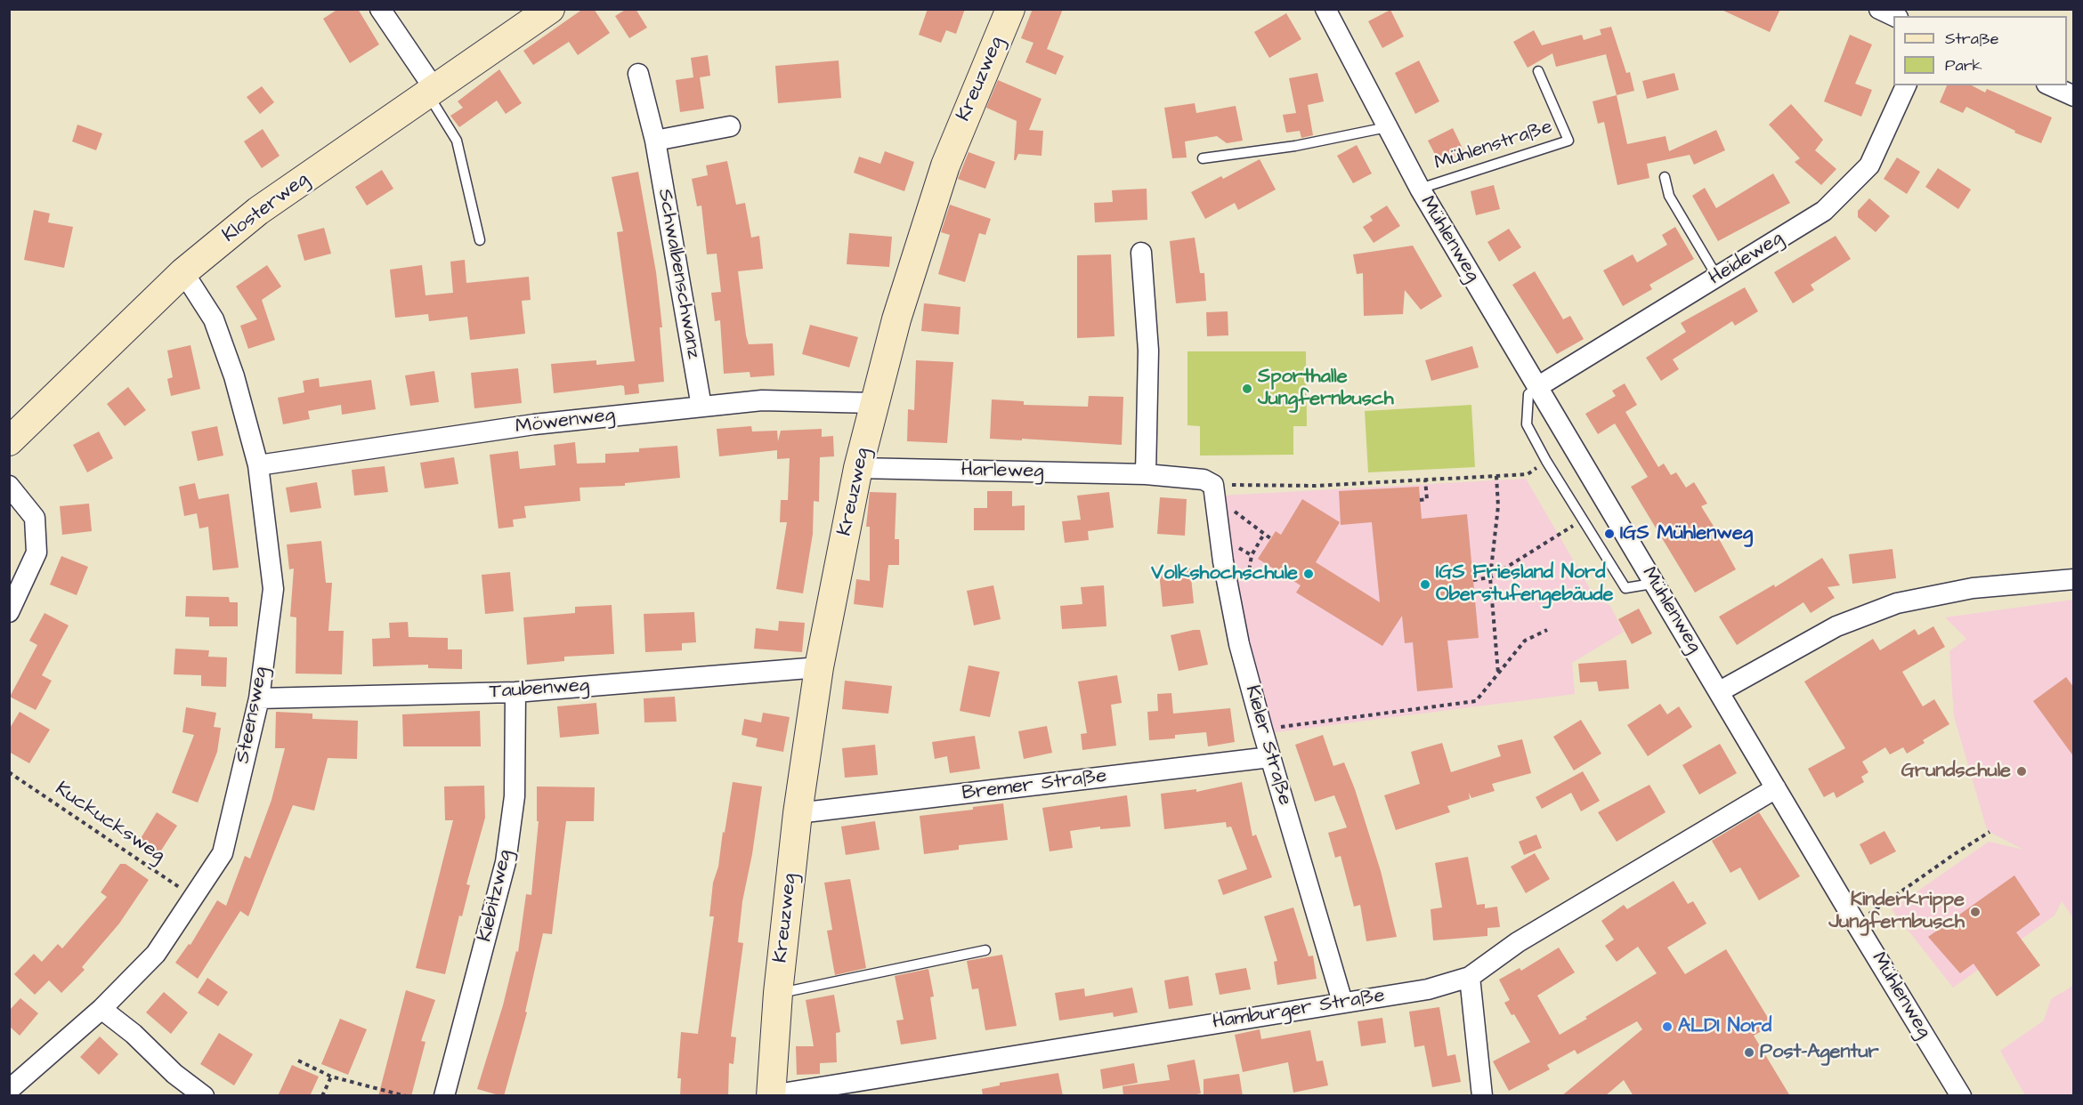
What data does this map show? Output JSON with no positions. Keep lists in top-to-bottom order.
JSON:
{
  "streets": {
    "street": [
      "Kreuzweg",
      "Klosterweg",
      "Mühlenweg",
      "Heideweg",
      "Schwalbenschwanz",
      "Möwenweg",
      "Harleweg",
      "Taubenweg",
      "Steensweg",
      "Kieler Straße",
      "Bremer Straße",
      "Kiebitzweg",
      "Hamburger Straße"
    ],
    "lane": ["Mühlenstraße"],
    "path": ["Kuckucksweg"]
  },
  "crossings": [
    ["Kreuzweg", "Möwenweg"],
    ["Kreuzweg", "Harleweg"],
    ["Kreuzweg", "Taubenweg"],
    ["Kreuzweg", "Bremer Straße"],
    ["Kreuzweg", "Hamburger Straße"],
    ["Mühlenstraße", "Mühlenweg"],
    ["Klosterweg", "Steensweg"],
    ["Mühlenweg", "Heideweg"],
    ["Mühlenweg", "Hamburger Straße"],
    ["Schwalbenschwanz", "Möwenweg"],
    ["Möwenweg", "Steensweg"],
    ["Harleweg", "Kieler Straße"],
    ["Taubenweg", "Steensweg"],
    ["Taubenweg", "Kiebitzweg"],
    ["Steensweg", "Kuckucksweg"],
    ["Kieler Straße", "Bremer Straße"],
    ["Kieler Straße", "Hamburger Straße"]
  ],
  "places": [
    "Sporthalle Jungfernbusch",
    "IGS Mühlenweg",
    "Volkshochschule",
    "IGS Friesland Nord Oberstufengebäude",
    "Grundschule",
    "Kinderkrippe Jungfernbusch",
    "ALDI Nord",
    "Post-Agentur"
  ],
  "legend": ["Straße", "Park"]
}
